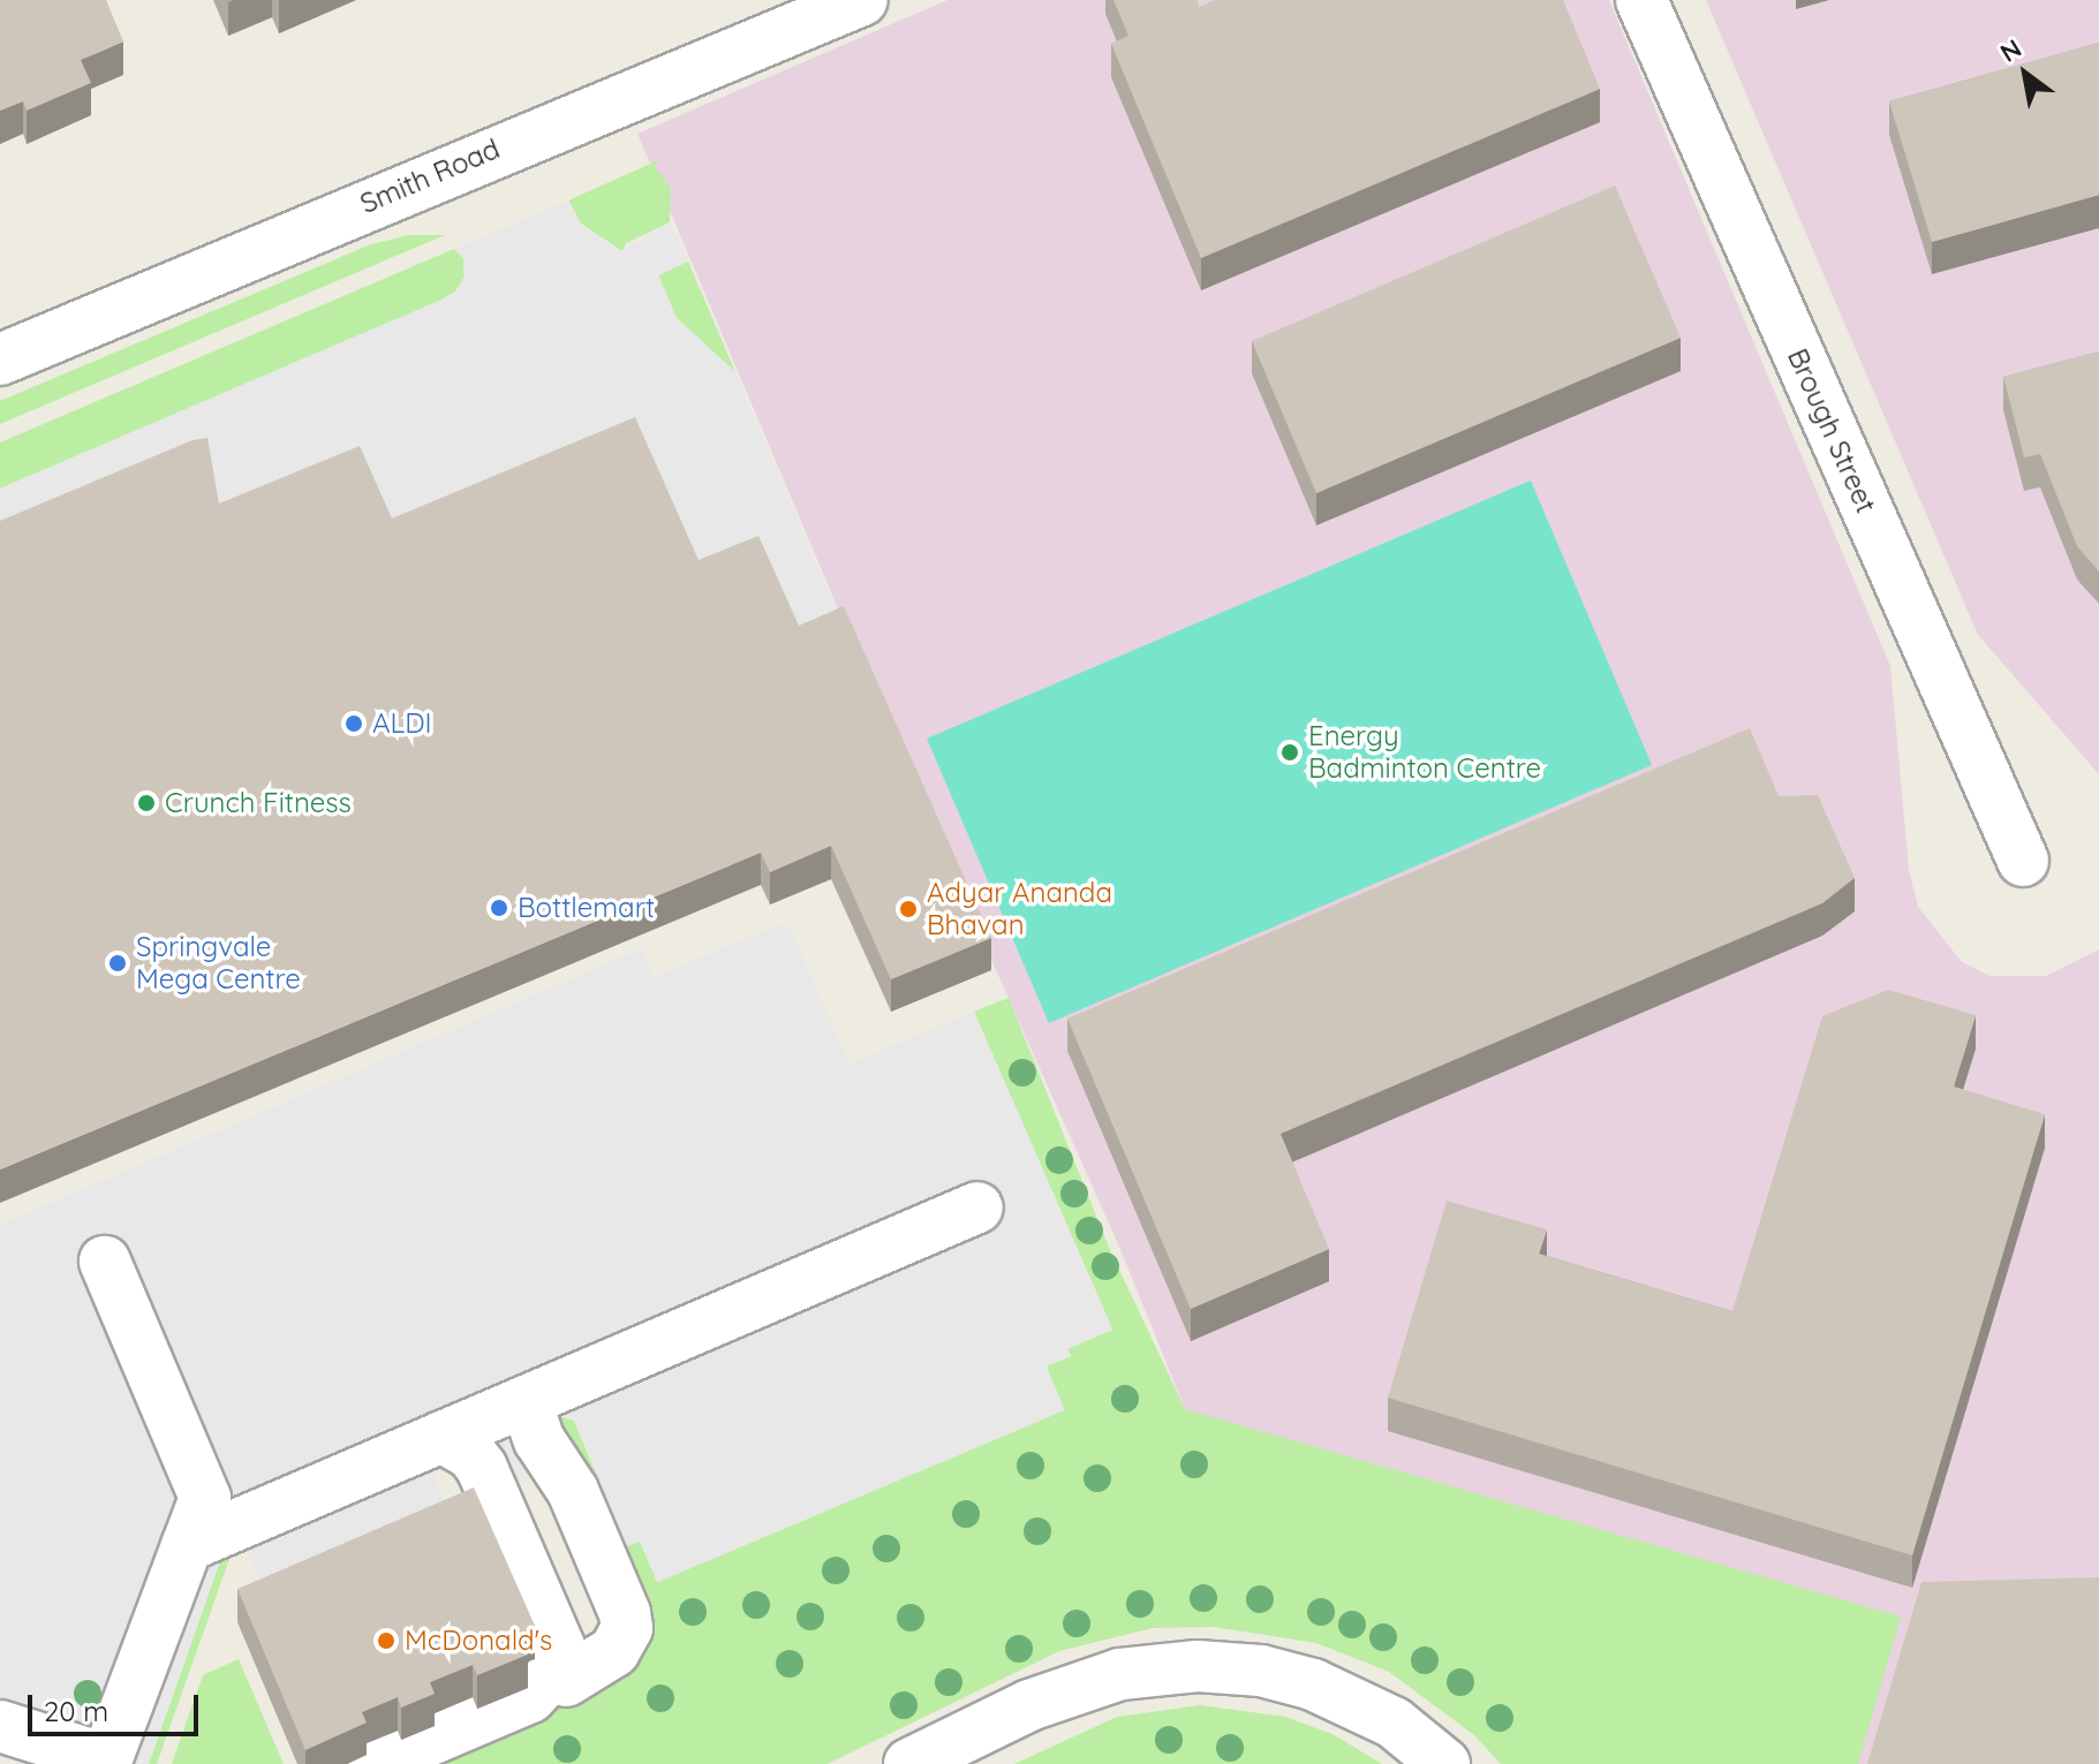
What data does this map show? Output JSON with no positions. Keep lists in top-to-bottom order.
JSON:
{
  "streets": {
    "street": ["Smith Road", "Brough Street"]
  },
  "places": [
    "ALDI",
    "Energy Badminton Centre",
    "Crunch Fitness",
    "Bottlemart",
    "Adyar Ananda Bhavan",
    "Springvale Mega Centre",
    "McDonald's"
  ],
  "scale_bar": "20 m",
  "north": "top left"
}
